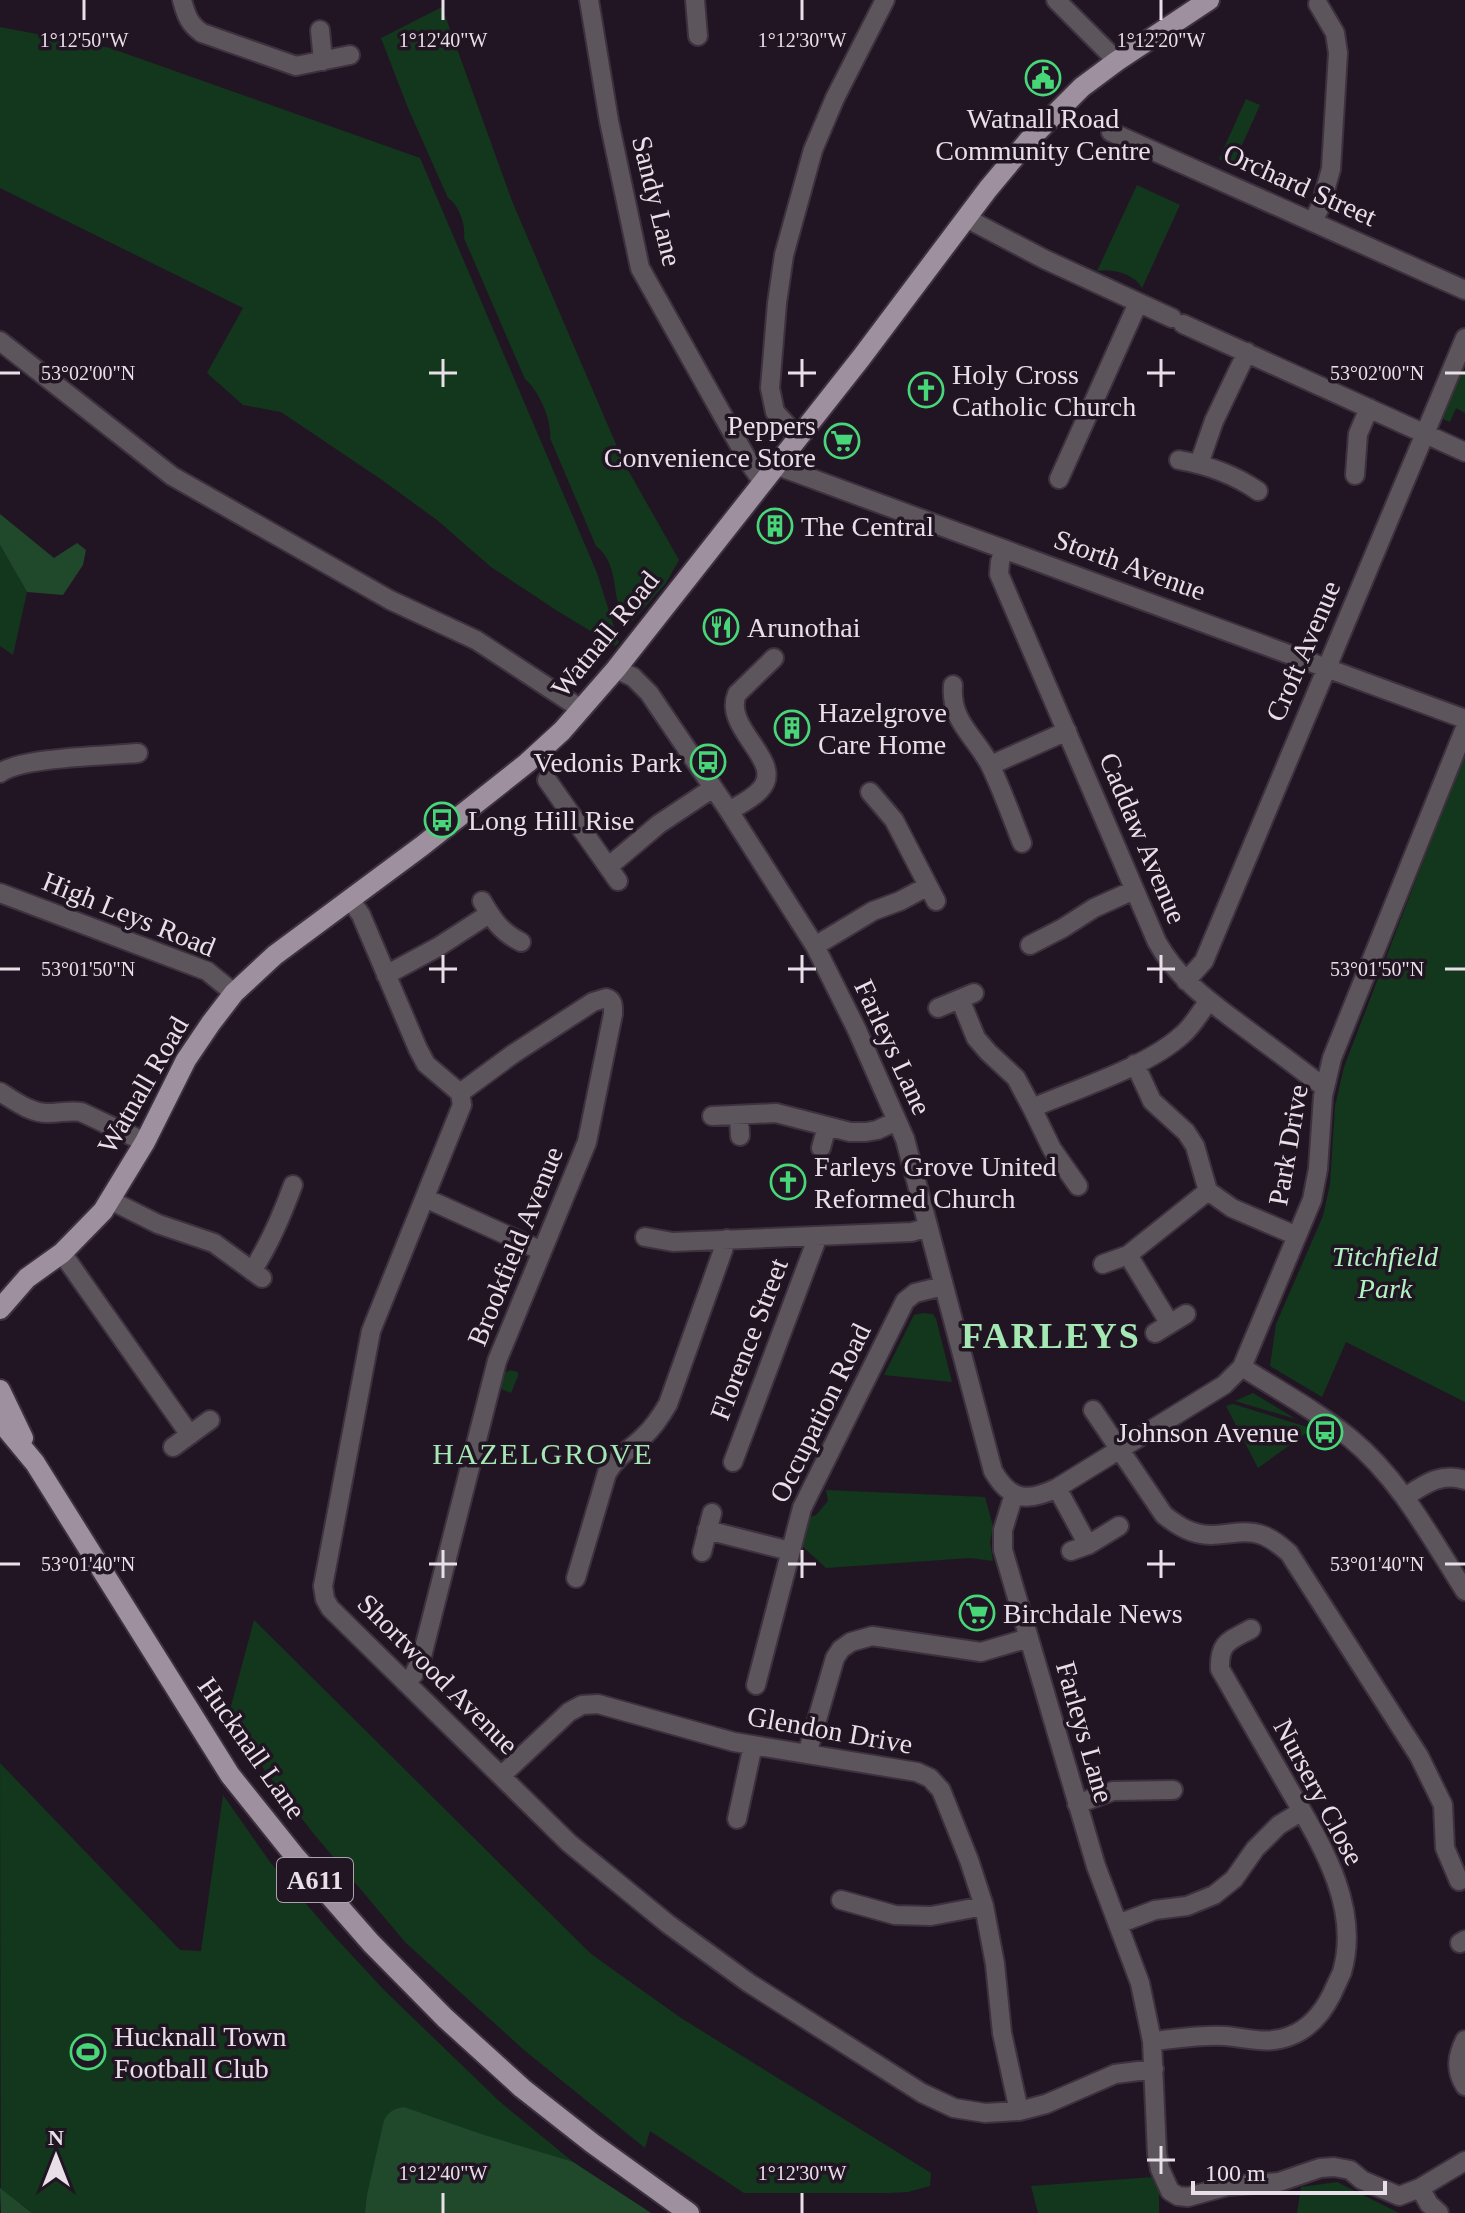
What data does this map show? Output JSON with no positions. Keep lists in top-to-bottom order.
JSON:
{
  "streets": {
    "main road": ["Watnall Road", "Hucknall Lane", "A611"],
    "street": [
      "Orchard Street",
      "Sandy Lane",
      "Storth Avenue",
      "Croft Avenue",
      "Caddaw Avenue",
      "High Leys Road",
      "Farleys Lane",
      "Park Drive",
      "Brookfield Avenue",
      "Florence Street",
      "Occupation Road",
      "Shortwood Avenue",
      "Glendon Drive",
      "Nursery Close"
    ]
  },
  "crossings": [
    ["Sandy Lane", "Storth Avenue"],
    ["Sandy Lane", "Watnall Road"],
    ["Storth Avenue", "Watnall Road"],
    ["Storth Avenue", "Croft Avenue"],
    ["Storth Avenue", "Caddaw Avenue"],
    ["Watnall Road", "High Leys Road"],
    ["Watnall Road", "Farleys Lane"],
    ["Croft Avenue", "Caddaw Avenue"],
    ["Caddaw Avenue", "Park Drive"],
    ["Farleys Lane", "Park Drive"],
    ["Farleys Lane", "Occupation Road"],
    ["Farleys Lane", "Shortwood Avenue"],
    ["Farleys Lane", "Nursery Close"],
    ["Brookfield Avenue", "Shortwood Avenue"],
    ["Shortwood Avenue", "Glendon Drive"]
  ],
  "districts": ["FARLEYS", "HAZELGROVE"],
  "parks": ["Titchfield Park"],
  "places": {
    "public building": ["Watnall Road Community Centre"],
    "church": ["Holy Cross Catholic Church", "Farleys Grove United Reformed Church"],
    "supermarket": ["Peppers Convenience Store", "Birchdale News"],
    "building": ["The Central", "Hazelgrove Care Home"],
    "restaurant": ["Arunothai"],
    "bus stop": ["Vedonis Park", "Long Hill Rise", "Johnson Avenue"],
    "sports": ["Hucknall Town Football Club"]
  },
  "scale_bar": "100 m",
  "north": "top",
  "coordinates": [
    "1°12'50\"W",
    "1°12'40\"W",
    "1°12'30\"W",
    "1°12'20\"W",
    "53°02'00\"N",
    "53°01'50\"N",
    "53°01'40\"N"
  ]
}
